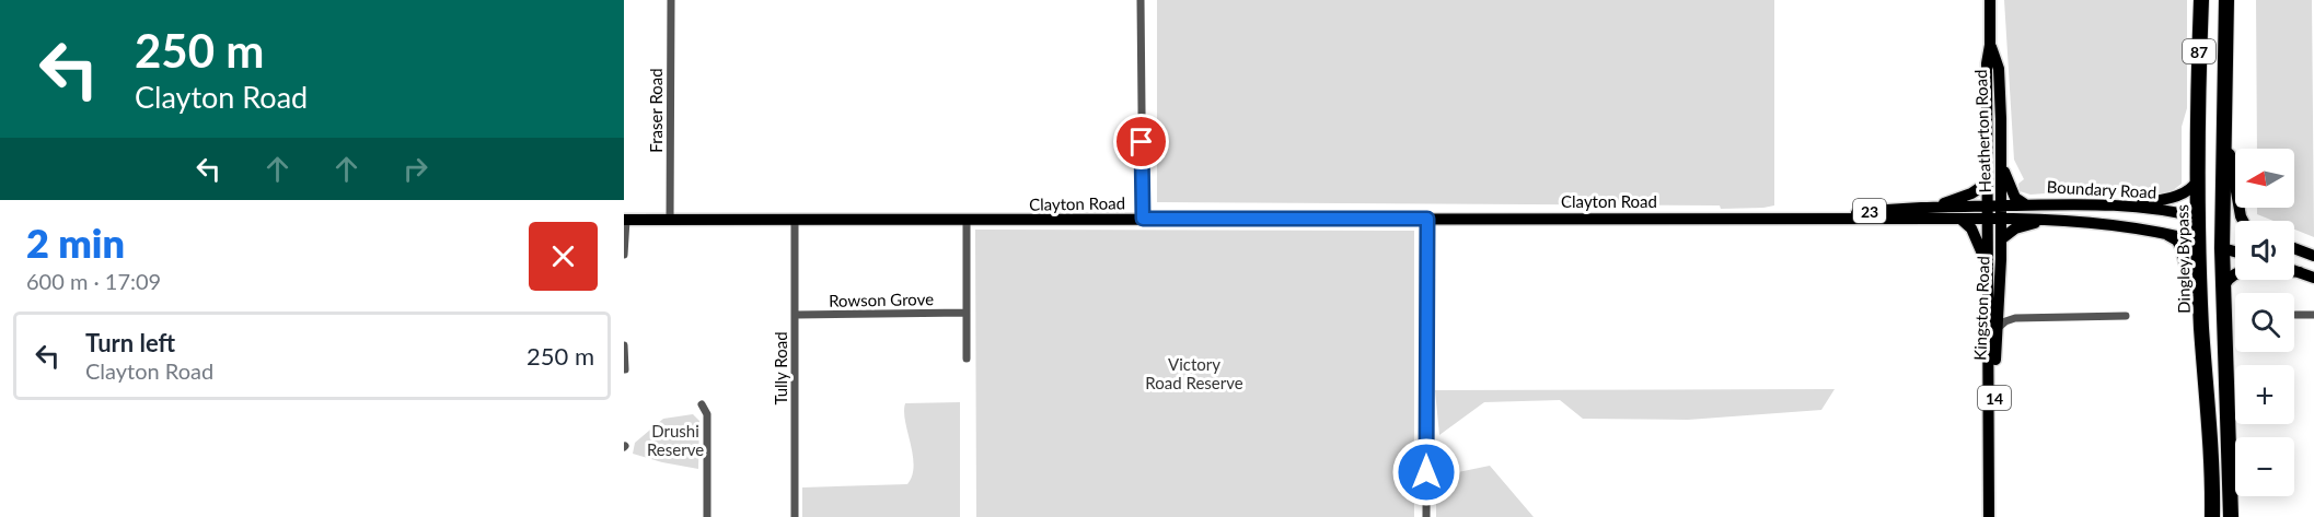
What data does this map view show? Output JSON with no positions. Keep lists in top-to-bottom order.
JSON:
{
  "streets": {
    "highway": [
      "87",
      "Boundary Road",
      "23",
      "Dingley Bypass"
    ],
    "main road": [
      "Heatherton Road",
      "Clayton Road",
      "Kingston Road",
      "14"
    ],
    "street": ["Fraser Road", "Rowson Grove", "Tully Road"]
  },
  "crossings": [
    ["87", "Boundary Road"],
    ["Fraser Road", "Clayton Road"],
    ["Heatherton Road", "Boundary Road"],
    ["Heatherton Road", "Clayton Road"],
    ["Heatherton Road", "Kingston Road"],
    ["Boundary Road", "Clayton Road"],
    ["Boundary Road", "Dingley Bypass"],
    ["Boundary Road", "Kingston Road"],
    ["Clayton Road", "Kingston Road"],
    ["Clayton Road", "Tully Road"],
    ["Rowson Grove", "Tully Road"]
  ],
  "parks": ["Victory Road Reserve", "Drushi Reserve"],
  "north": "left",
  "page": {
    "turn": ["250 m", "Clayton Road"],
    "map_buttons": ["+", "−"],
    "heading": ["2 min", "600 m · 17:09"],
    "list": [
      {
        "name": "Turn left",
        "note": "Clayton Road",
        "value": "250 m"
      }
    ]
  }
}
